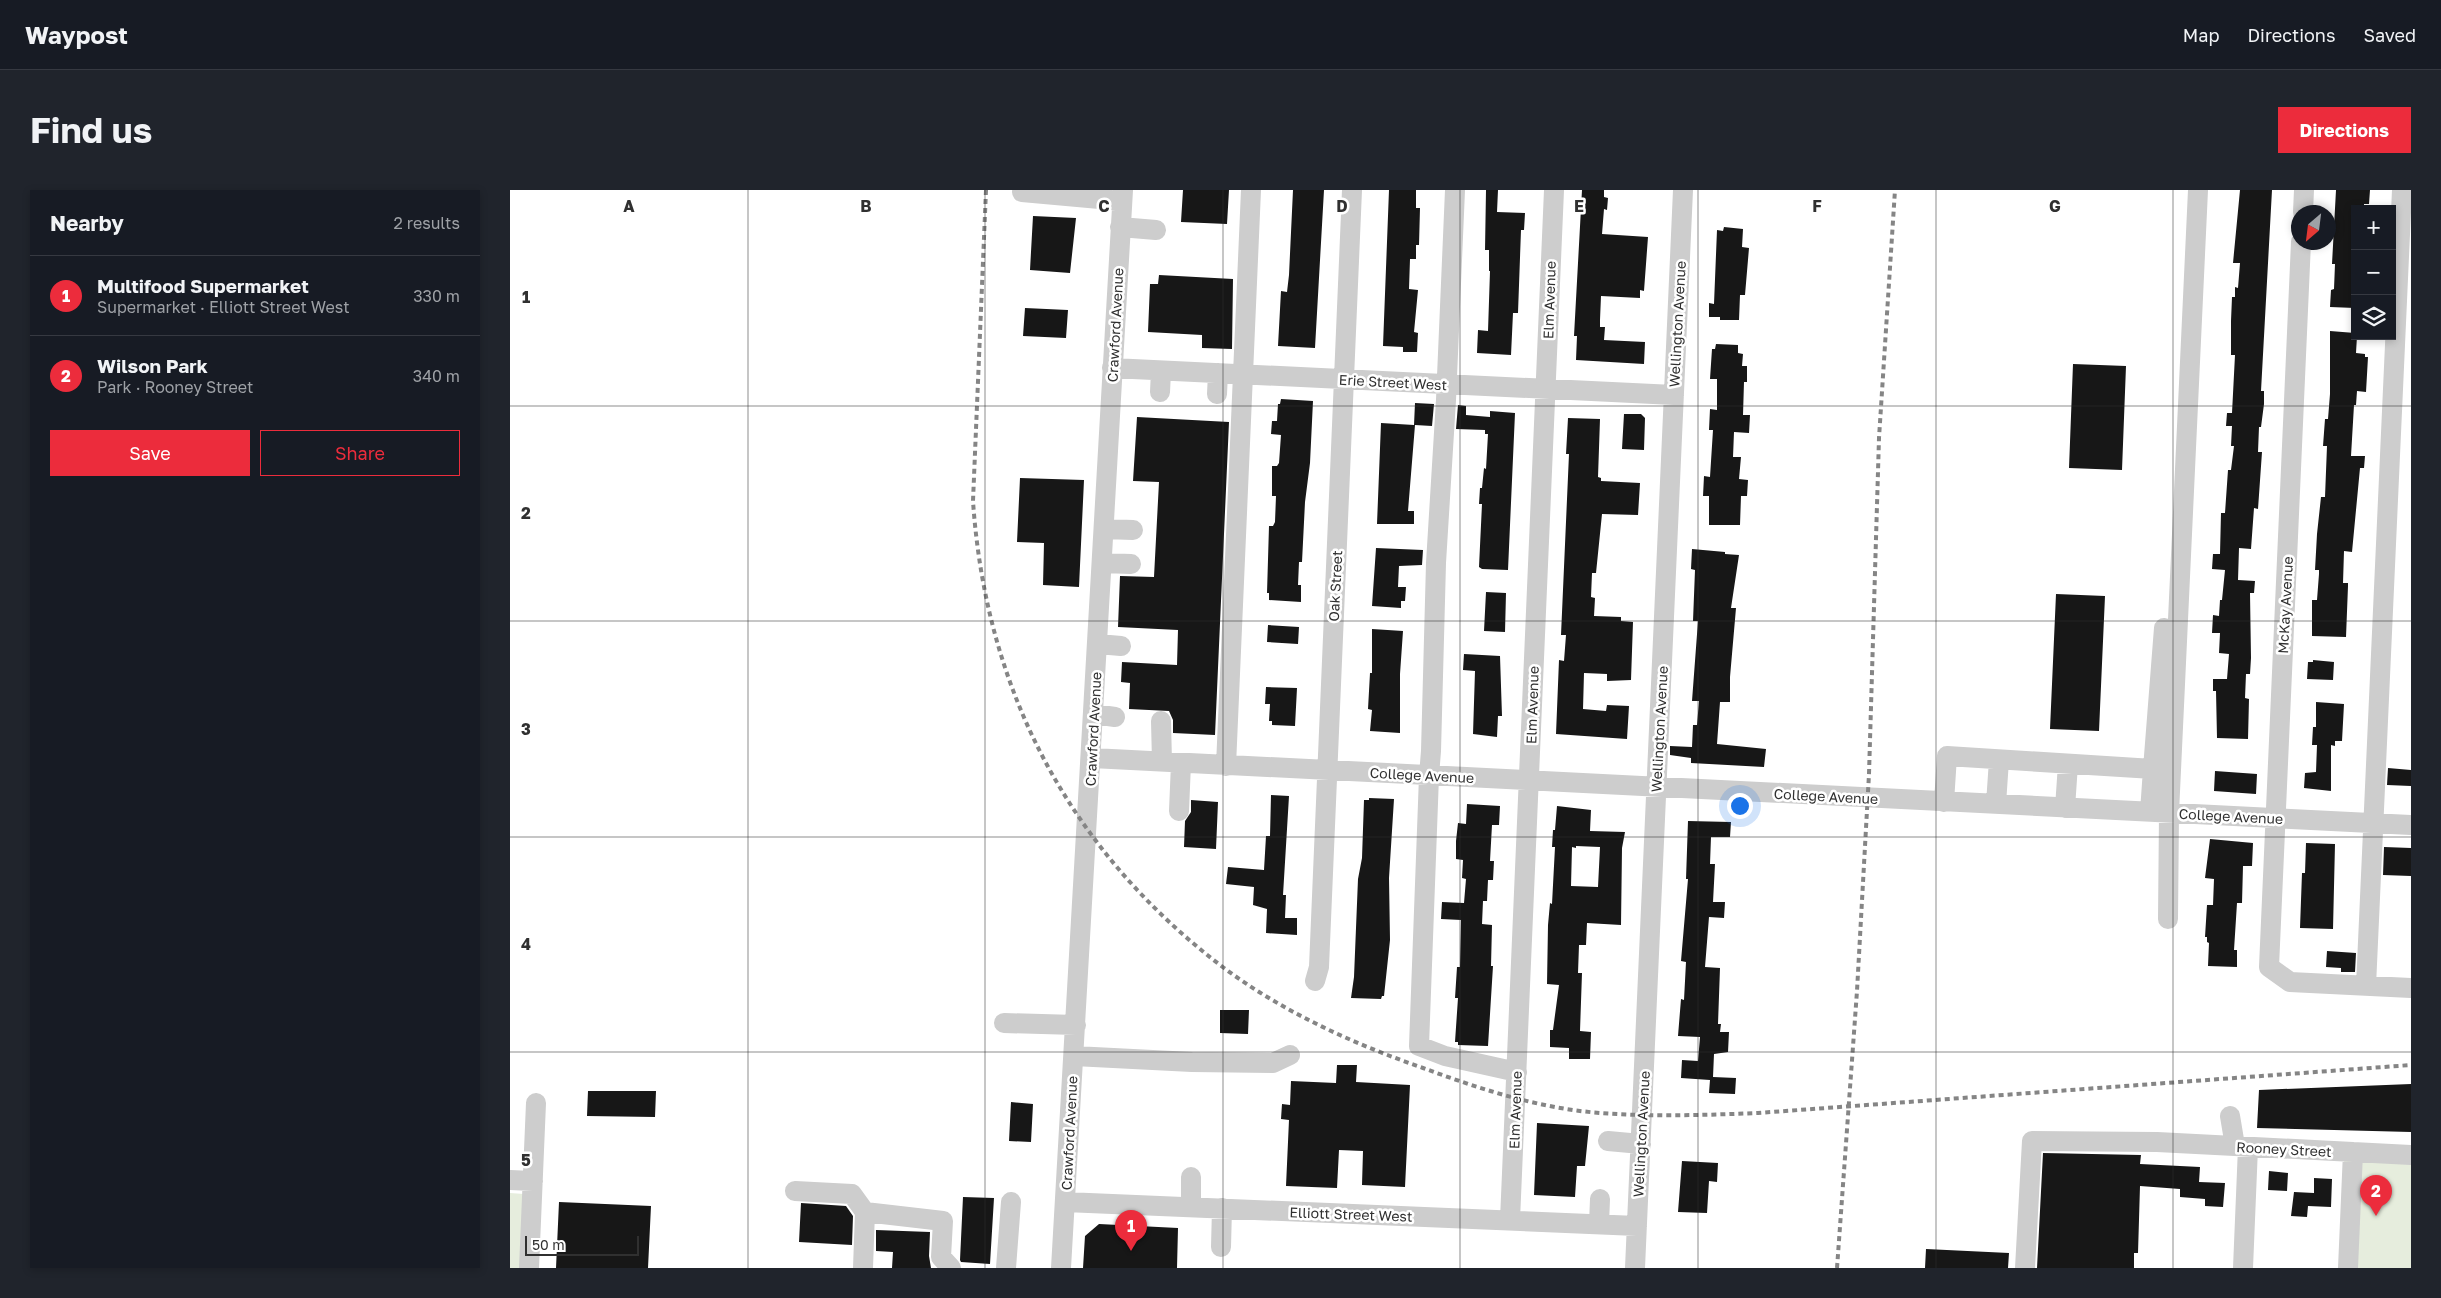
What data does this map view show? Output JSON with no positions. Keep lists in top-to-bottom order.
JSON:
{
  "streets": {
    "street": [
      "Elm Avenue",
      "Wellington Avenue",
      "Crawford Avenue",
      "Erie Street West",
      "Oak Street",
      "McKay Avenue",
      "College Avenue",
      "Rooney Street",
      "Elliott Street West"
    ]
  },
  "crossings": [
    ["Elm Avenue", "Erie Street West"],
    ["Elm Avenue", "College Avenue"],
    ["Elm Avenue", "Elliott Street West"],
    ["Wellington Avenue", "Erie Street West"],
    ["Wellington Avenue", "College Avenue"],
    ["Wellington Avenue", "Elliott Street West"],
    ["Crawford Avenue", "Erie Street West"],
    ["Crawford Avenue", "College Avenue"],
    ["Crawford Avenue", "Elliott Street West"],
    ["Erie Street West", "Oak Street"],
    ["Oak Street", "College Avenue"],
    ["McKay Avenue", "College Avenue"]
  ],
  "scale_bar": "50 m",
  "north": "bottom left",
  "page": {
    "header": "Waypost",
    "nav": ["Map", "Directions", "Saved"],
    "buttons": [
      "Directions",
      ["Save", "Share"]
    ],
    "title": "Find us",
    "heading": ["Nearby", "2 results"],
    "map_buttons": ["+", "−"],
    "list": [
      {
        "mark": "1",
        "name": "Multifood Supermarket",
        "note": "Supermarket · Elliott Street West",
        "value": "330 m"
      },
      {
        "mark": "2",
        "name": "Wilson Park",
        "note": "Park · Rooney Street",
        "value": "340 m"
      }
    ],
    "pins": ["2", "1"],
    "scale": "50 m"
  },
  "grid": {
    "columns": [
      "A",
      "B",
      "C",
      "D",
      "E",
      "F",
      "G"
    ],
    "rows": [
      "1",
      "2",
      "3",
      "4",
      "5"
    ]
  }
}
